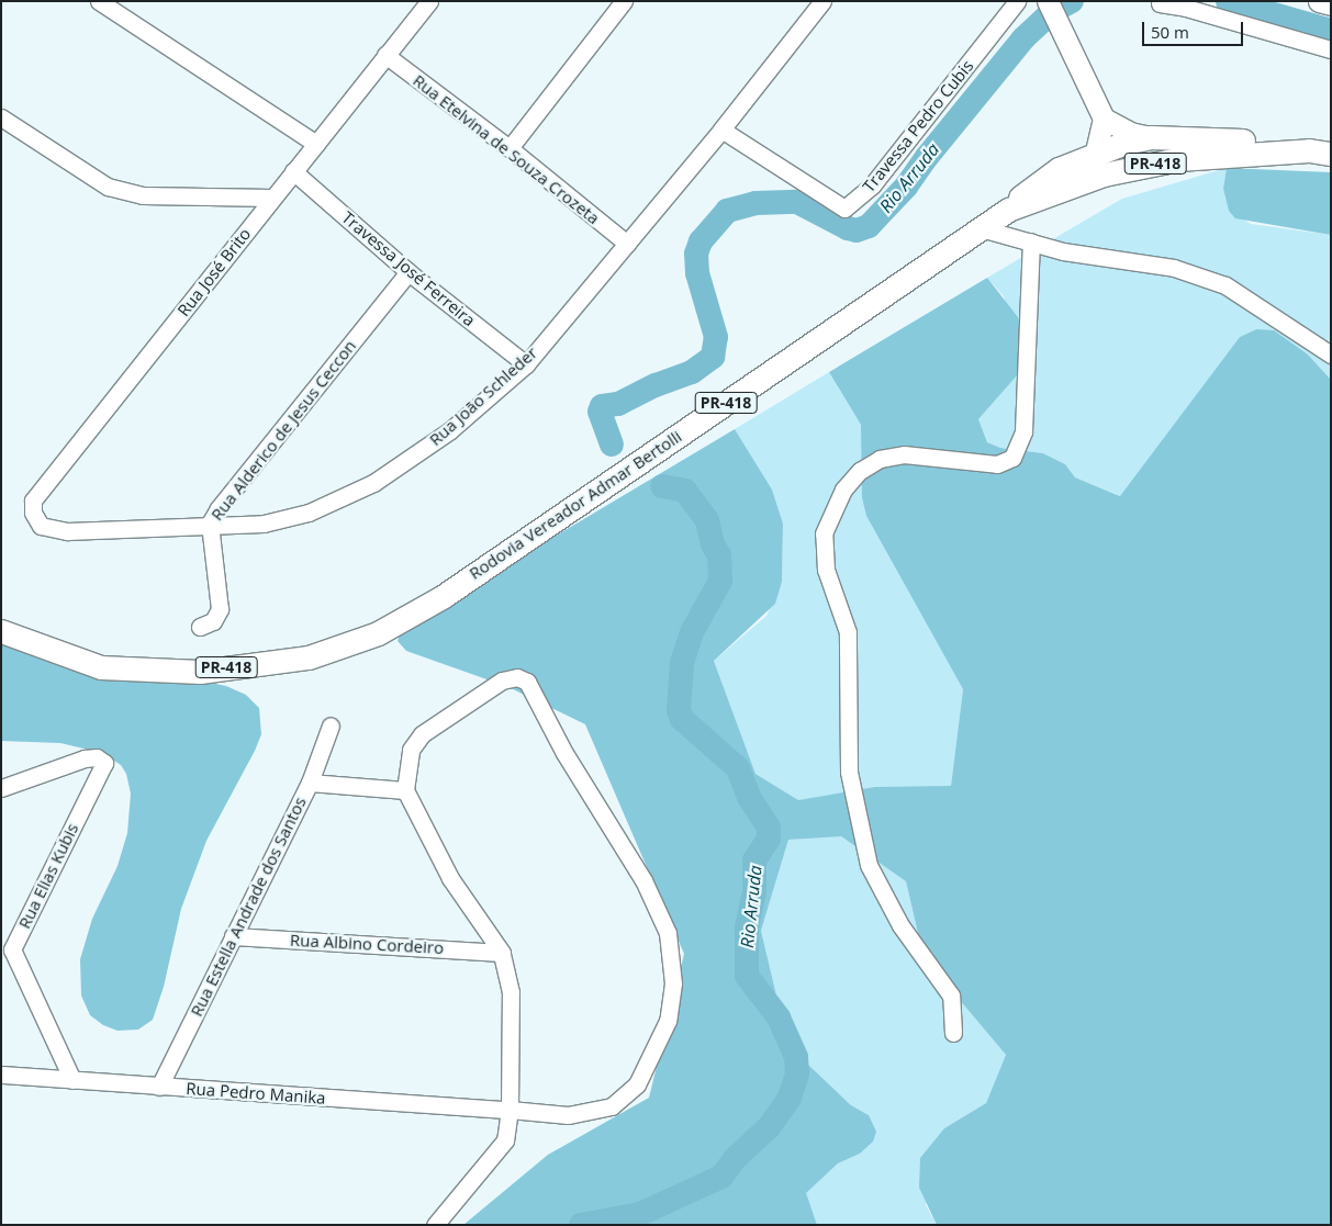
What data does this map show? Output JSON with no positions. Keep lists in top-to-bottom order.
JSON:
{
  "streets": {
    "highway": ["PR-418", "Rodovia Vereador Admar Bertolli"],
    "street": [
      "Travessa Pedro Cubis",
      "Rua Etelvina de Souza Crozeta",
      "Travessa José Ferreira",
      "Rua José Brito",
      "Rua João Schleder",
      "Rua Alderico de Jesus Ceccon",
      "Rua Elias Kubis",
      "Rua Estella Andrade dos Santos",
      "Rua Albino Cordeiro",
      "Rua Pedro Manika"
    ]
  },
  "crossings": [
    ["Travessa Pedro Cubis", "Rua João Schleder"],
    ["Rua Etelvina de Souza Crozeta", "Rua José Brito"],
    ["Rua Etelvina de Souza Crozeta", "Rua João Schleder"],
    ["Travessa José Ferreira", "Rua José Brito"],
    ["Travessa José Ferreira", "Rua João Schleder"],
    ["Travessa José Ferreira", "Rua Alderico de Jesus Ceccon"],
    ["Rua José Brito", "Rua João Schleder"],
    ["Rua João Schleder", "Rua Alderico de Jesus Ceccon"],
    ["Rua Elias Kubis", "Rua Pedro Manika"],
    ["Rua Estella Andrade dos Santos", "Rua Albino Cordeiro"],
    ["Rua Estella Andrade dos Santos", "Rua Pedro Manika"]
  ],
  "water": ["Rio Arruda"],
  "scale_bar": "50 m"
}
